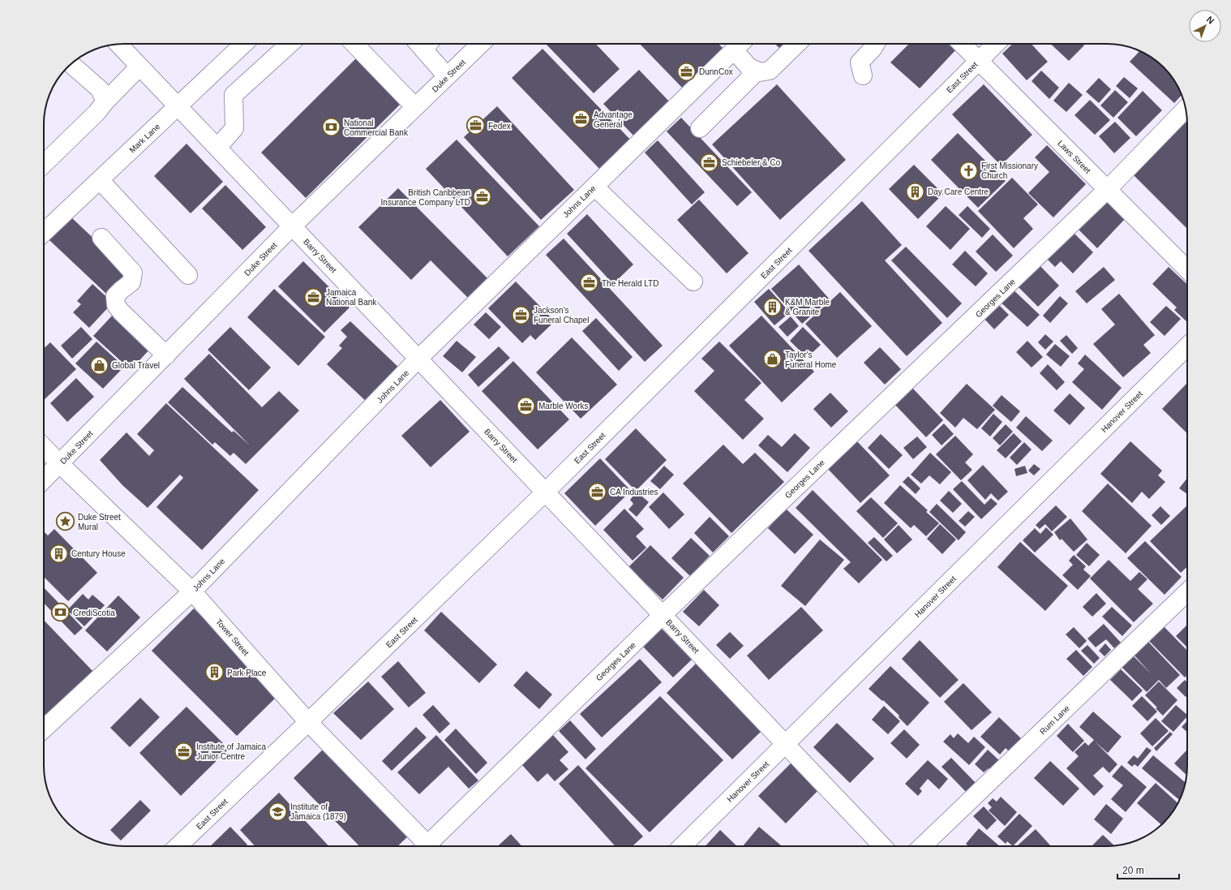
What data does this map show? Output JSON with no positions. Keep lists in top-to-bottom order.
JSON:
{
  "streets": {
    "street": [
      "Duke Street",
      "East Street",
      "Mark Lane",
      "Laws Street",
      "Johns Lane",
      "Barry Street",
      "Georges Lane",
      "Hanover Street",
      "Tower Street",
      "Rum Lane"
    ]
  },
  "crossings": [
    ["Duke Street", "Barry Street"],
    ["Duke Street", "Tower Street"],
    ["East Street", "Laws Street"],
    ["East Street", "Barry Street"],
    ["East Street", "Tower Street"],
    ["Mark Lane", "Barry Street"],
    ["Laws Street", "Georges Lane"],
    ["Johns Lane", "Barry Street"],
    ["Johns Lane", "Tower Street"],
    ["Barry Street", "Georges Lane"],
    ["Barry Street", "Hanover Street"]
  ],
  "places": {
    "office": [
      "DunnCox",
      "Advantage General",
      "Fedex",
      "Schiebeler & Co",
      "British Caribbean Insurance Company LTD",
      "The Herald LTD",
      "Jamaica National Bank",
      "Jackson's Funeral Chapel",
      "Marble Works",
      "CA Industries",
      "Institute of Jamaica Junior Centre"
    ],
    "bank": ["National Commercial Bank", "CrediScotia"],
    "church": ["First Missionary Church"],
    "building": [
      "Day Care Centre",
      "K&M Marble & Granite",
      "Century House",
      "Park Place"
    ],
    "shop": ["Taylor's Funeral Home", "Global Travel"],
    "place": ["Duke Street Mural"],
    "school or university": ["Institute of Jamaica (1879)"]
  },
  "scale_bar": "20 m",
  "north": "top right"
}
